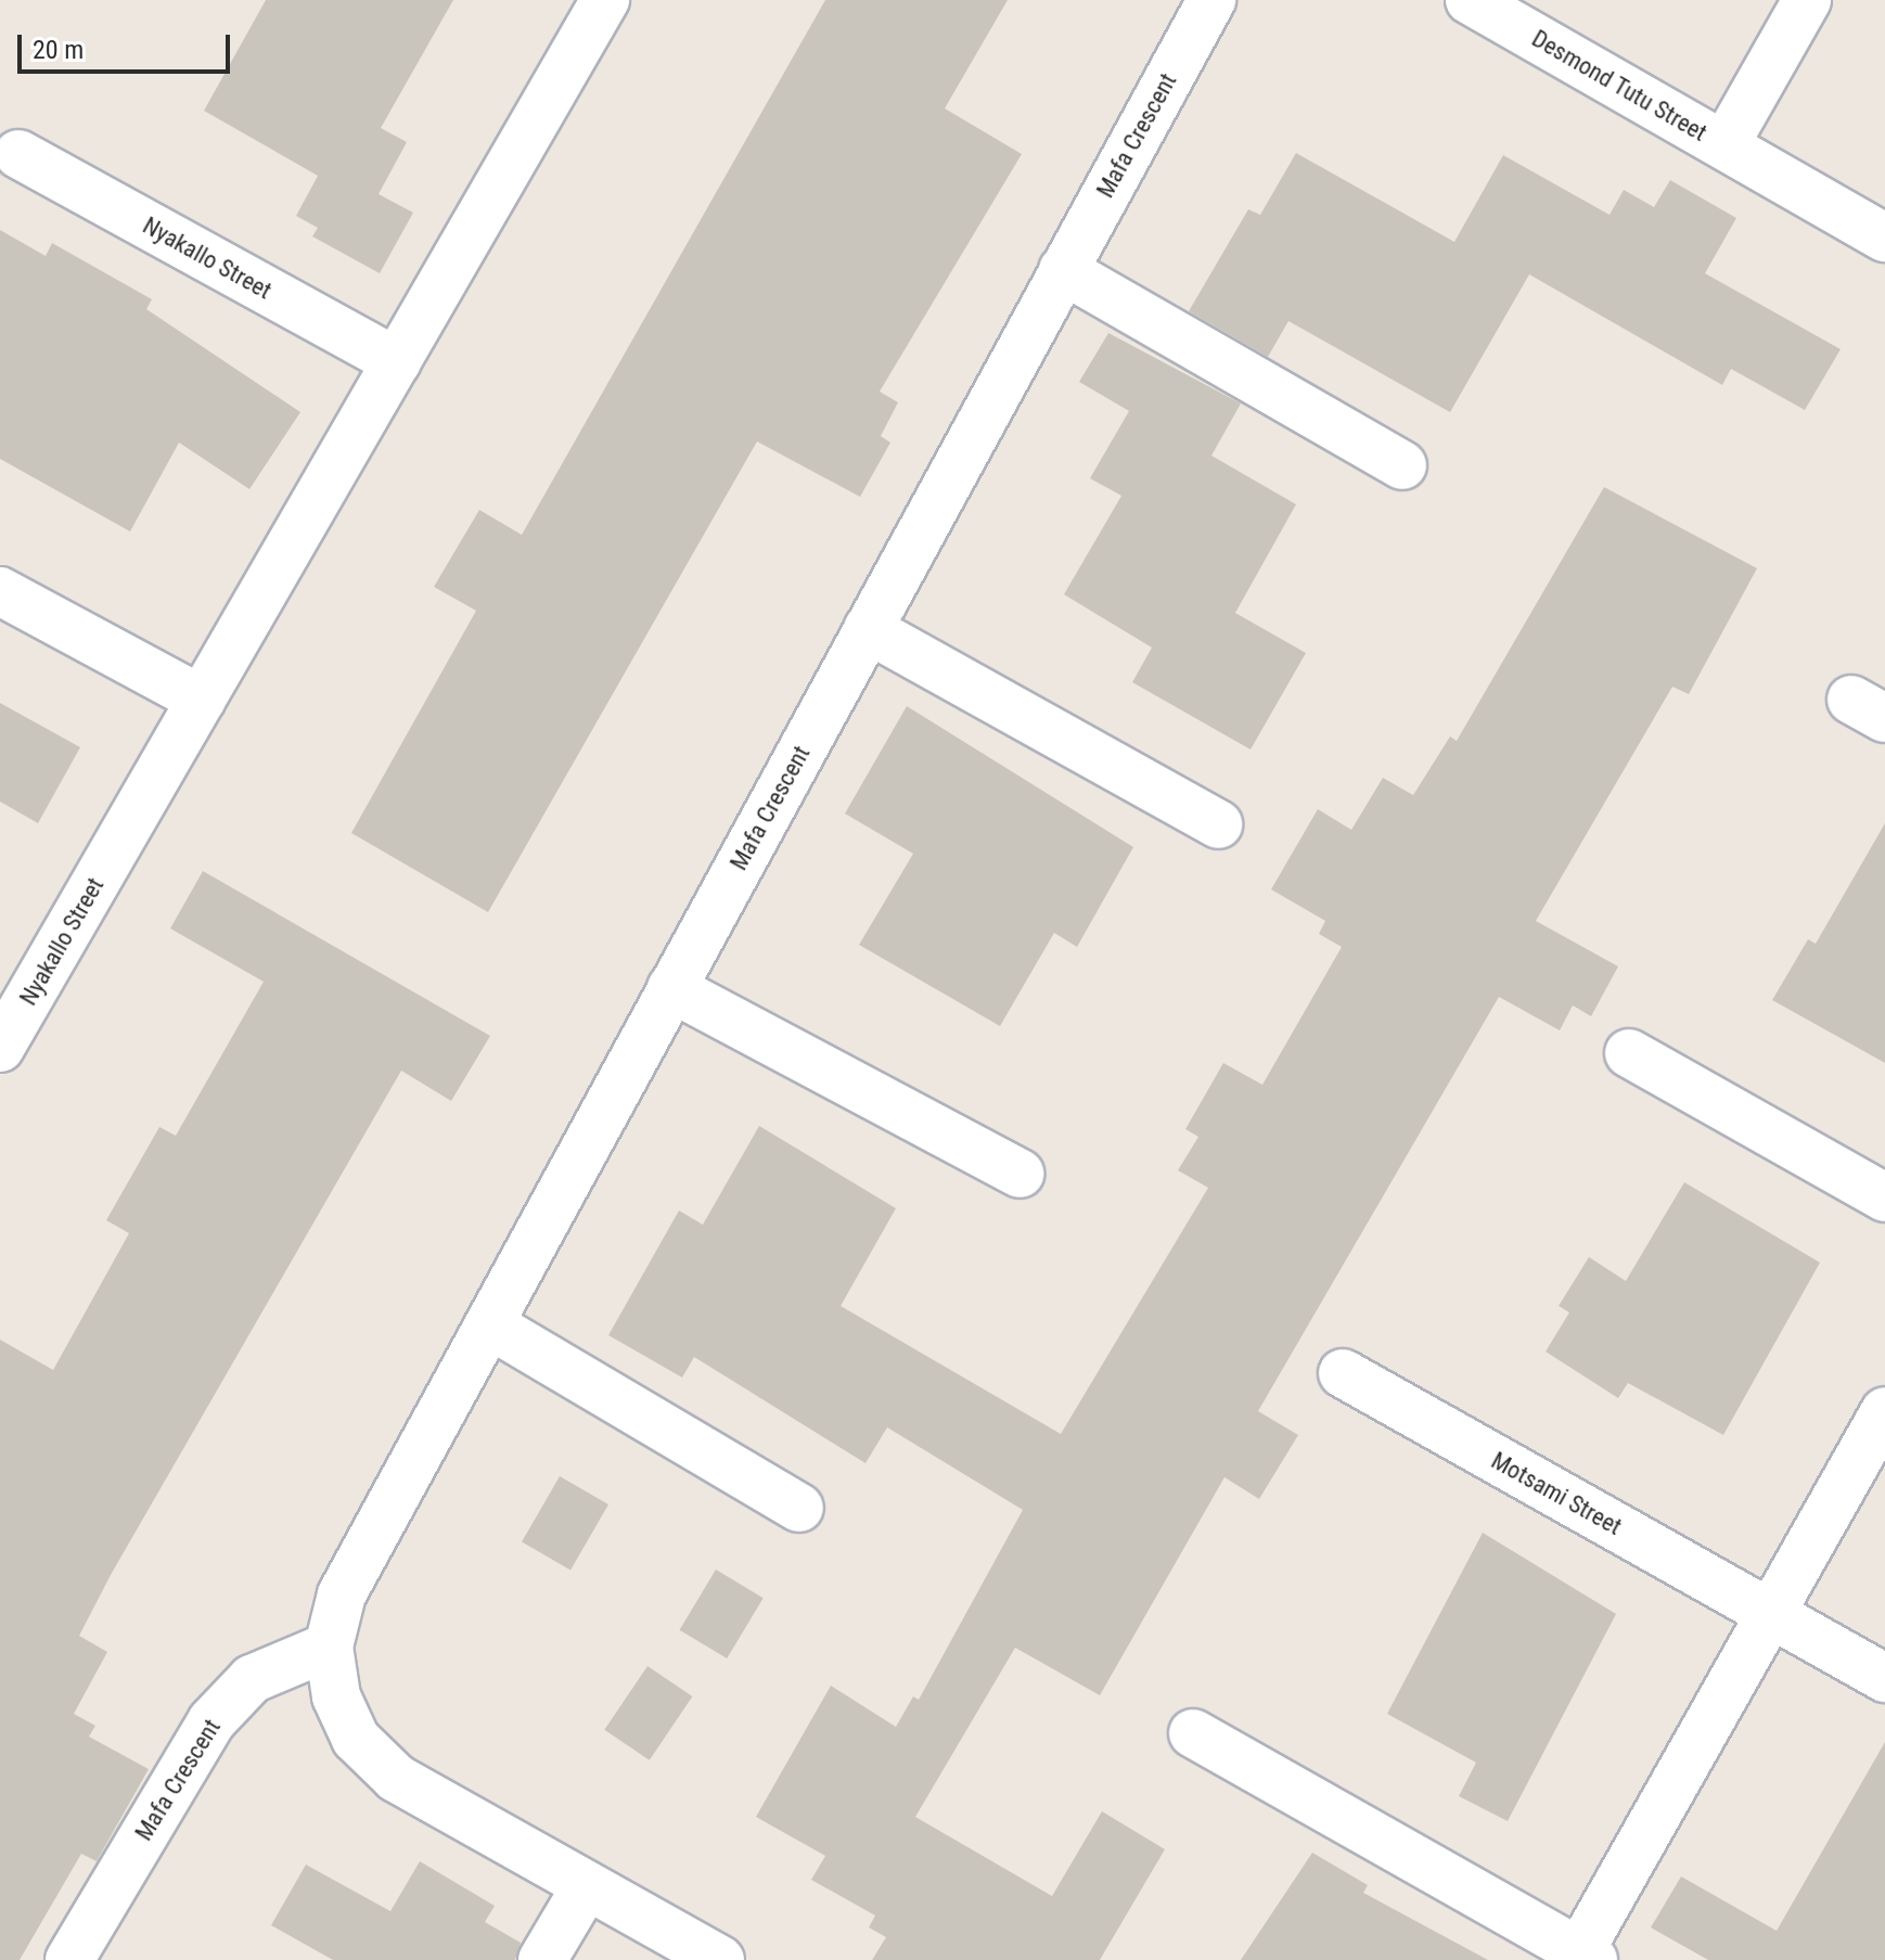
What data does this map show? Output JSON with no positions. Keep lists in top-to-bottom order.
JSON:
{
  "streets": {
    "street": [
      "Desmond Tutu Street",
      "Mafa Crescent",
      "Nyakallo Street",
      "Motsami Street"
    ]
  },
  "scale_bar": "20 m"
}
